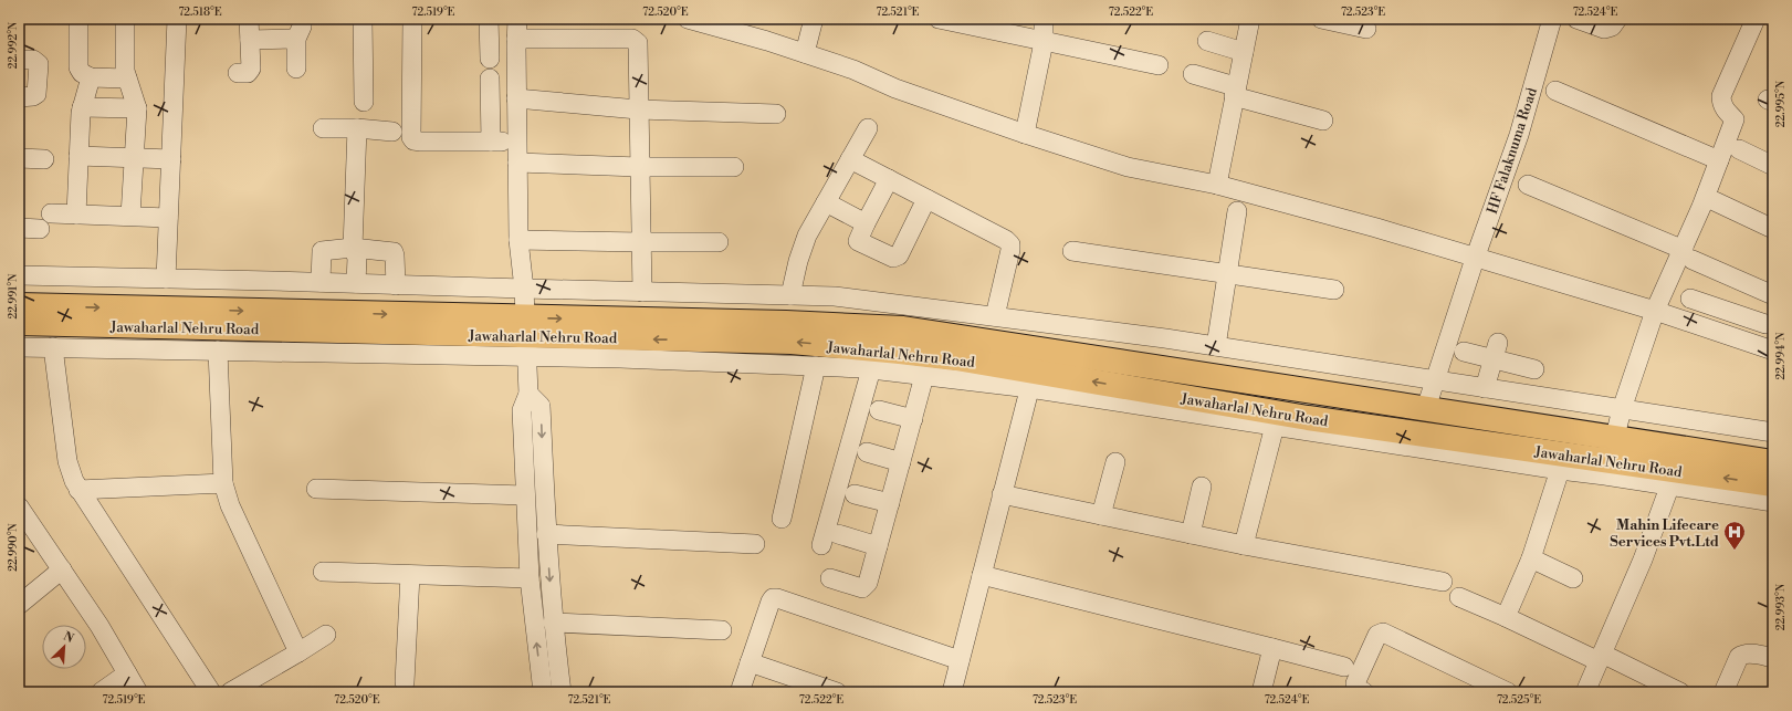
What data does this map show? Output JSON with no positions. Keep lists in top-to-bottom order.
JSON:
{
  "streets": {
    "main road": ["Jawaharlal Nehru Road"],
    "street": ["HF Falaknuma Road"]
  },
  "crossings": [
    ["HF Falaknuma Road", "Jawaharlal Nehru Road"]
  ],
  "places": {
    "hospital": ["Mahin Lifecare Services Pvt.Ltd"]
  },
  "north": "top right",
  "coordinates": [
    "72.518°E",
    "72.519°E",
    "72.520°E",
    "72.521°E",
    "72.522°E",
    "72.523°E",
    "72.524°E",
    "22.992°N",
    "22.995°N",
    "22.991°N",
    "22.994°N",
    "22.990°N",
    "22.993°N",
    "72.525°E"
  ]
}
